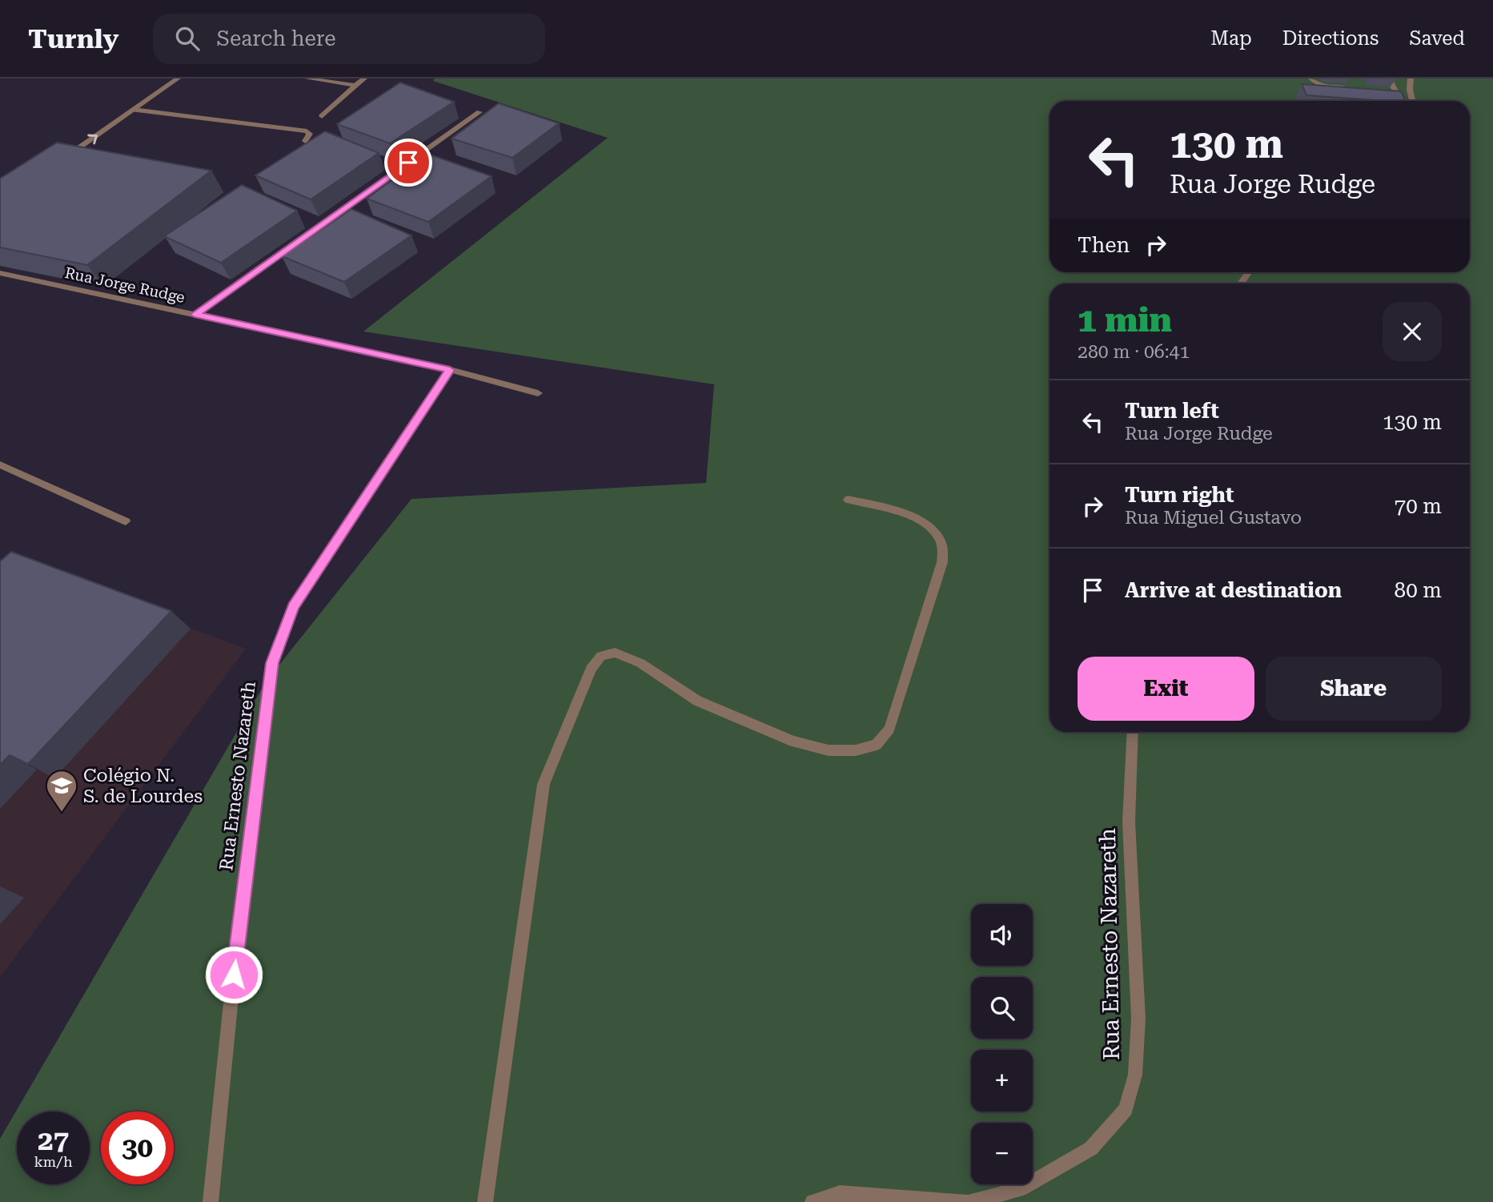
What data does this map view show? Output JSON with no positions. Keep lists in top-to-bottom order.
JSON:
{
  "streets": {
    "street": ["Rua Jorge Rudge", "Rua Ernesto Nazareth"]
  },
  "crossings": [
    ["Rua Jorge Rudge", "Rua Ernesto Nazareth"]
  ],
  "places": {
    "school or university": ["Colégio N. S. de Lourdes"]
  },
  "page": {
    "header": "Turnly",
    "search": "Search here",
    "nav": ["Map", "Directions", "Saved"],
    "turn": ["130 m", "Rua Jorge Rudge"],
    "then": "Then",
    "heading": ["1 min", "280 m · 06:41"],
    "list": [
      {
        "name": "Turn left",
        "note": "Rua Jorge Rudge",
        "value": "130 m"
      },
      {
        "name": "Turn right",
        "note": "Rua Miguel Gustavo",
        "value": "70 m"
      },
      {
        "name": "Arrive at destination",
        "value": "80 m"
      }
    ],
    "buttons": ["Exit", "Share"],
    "map_buttons": ["+", "−"],
    "speed": "27 km/h",
    "limit": "30"
  }
}
